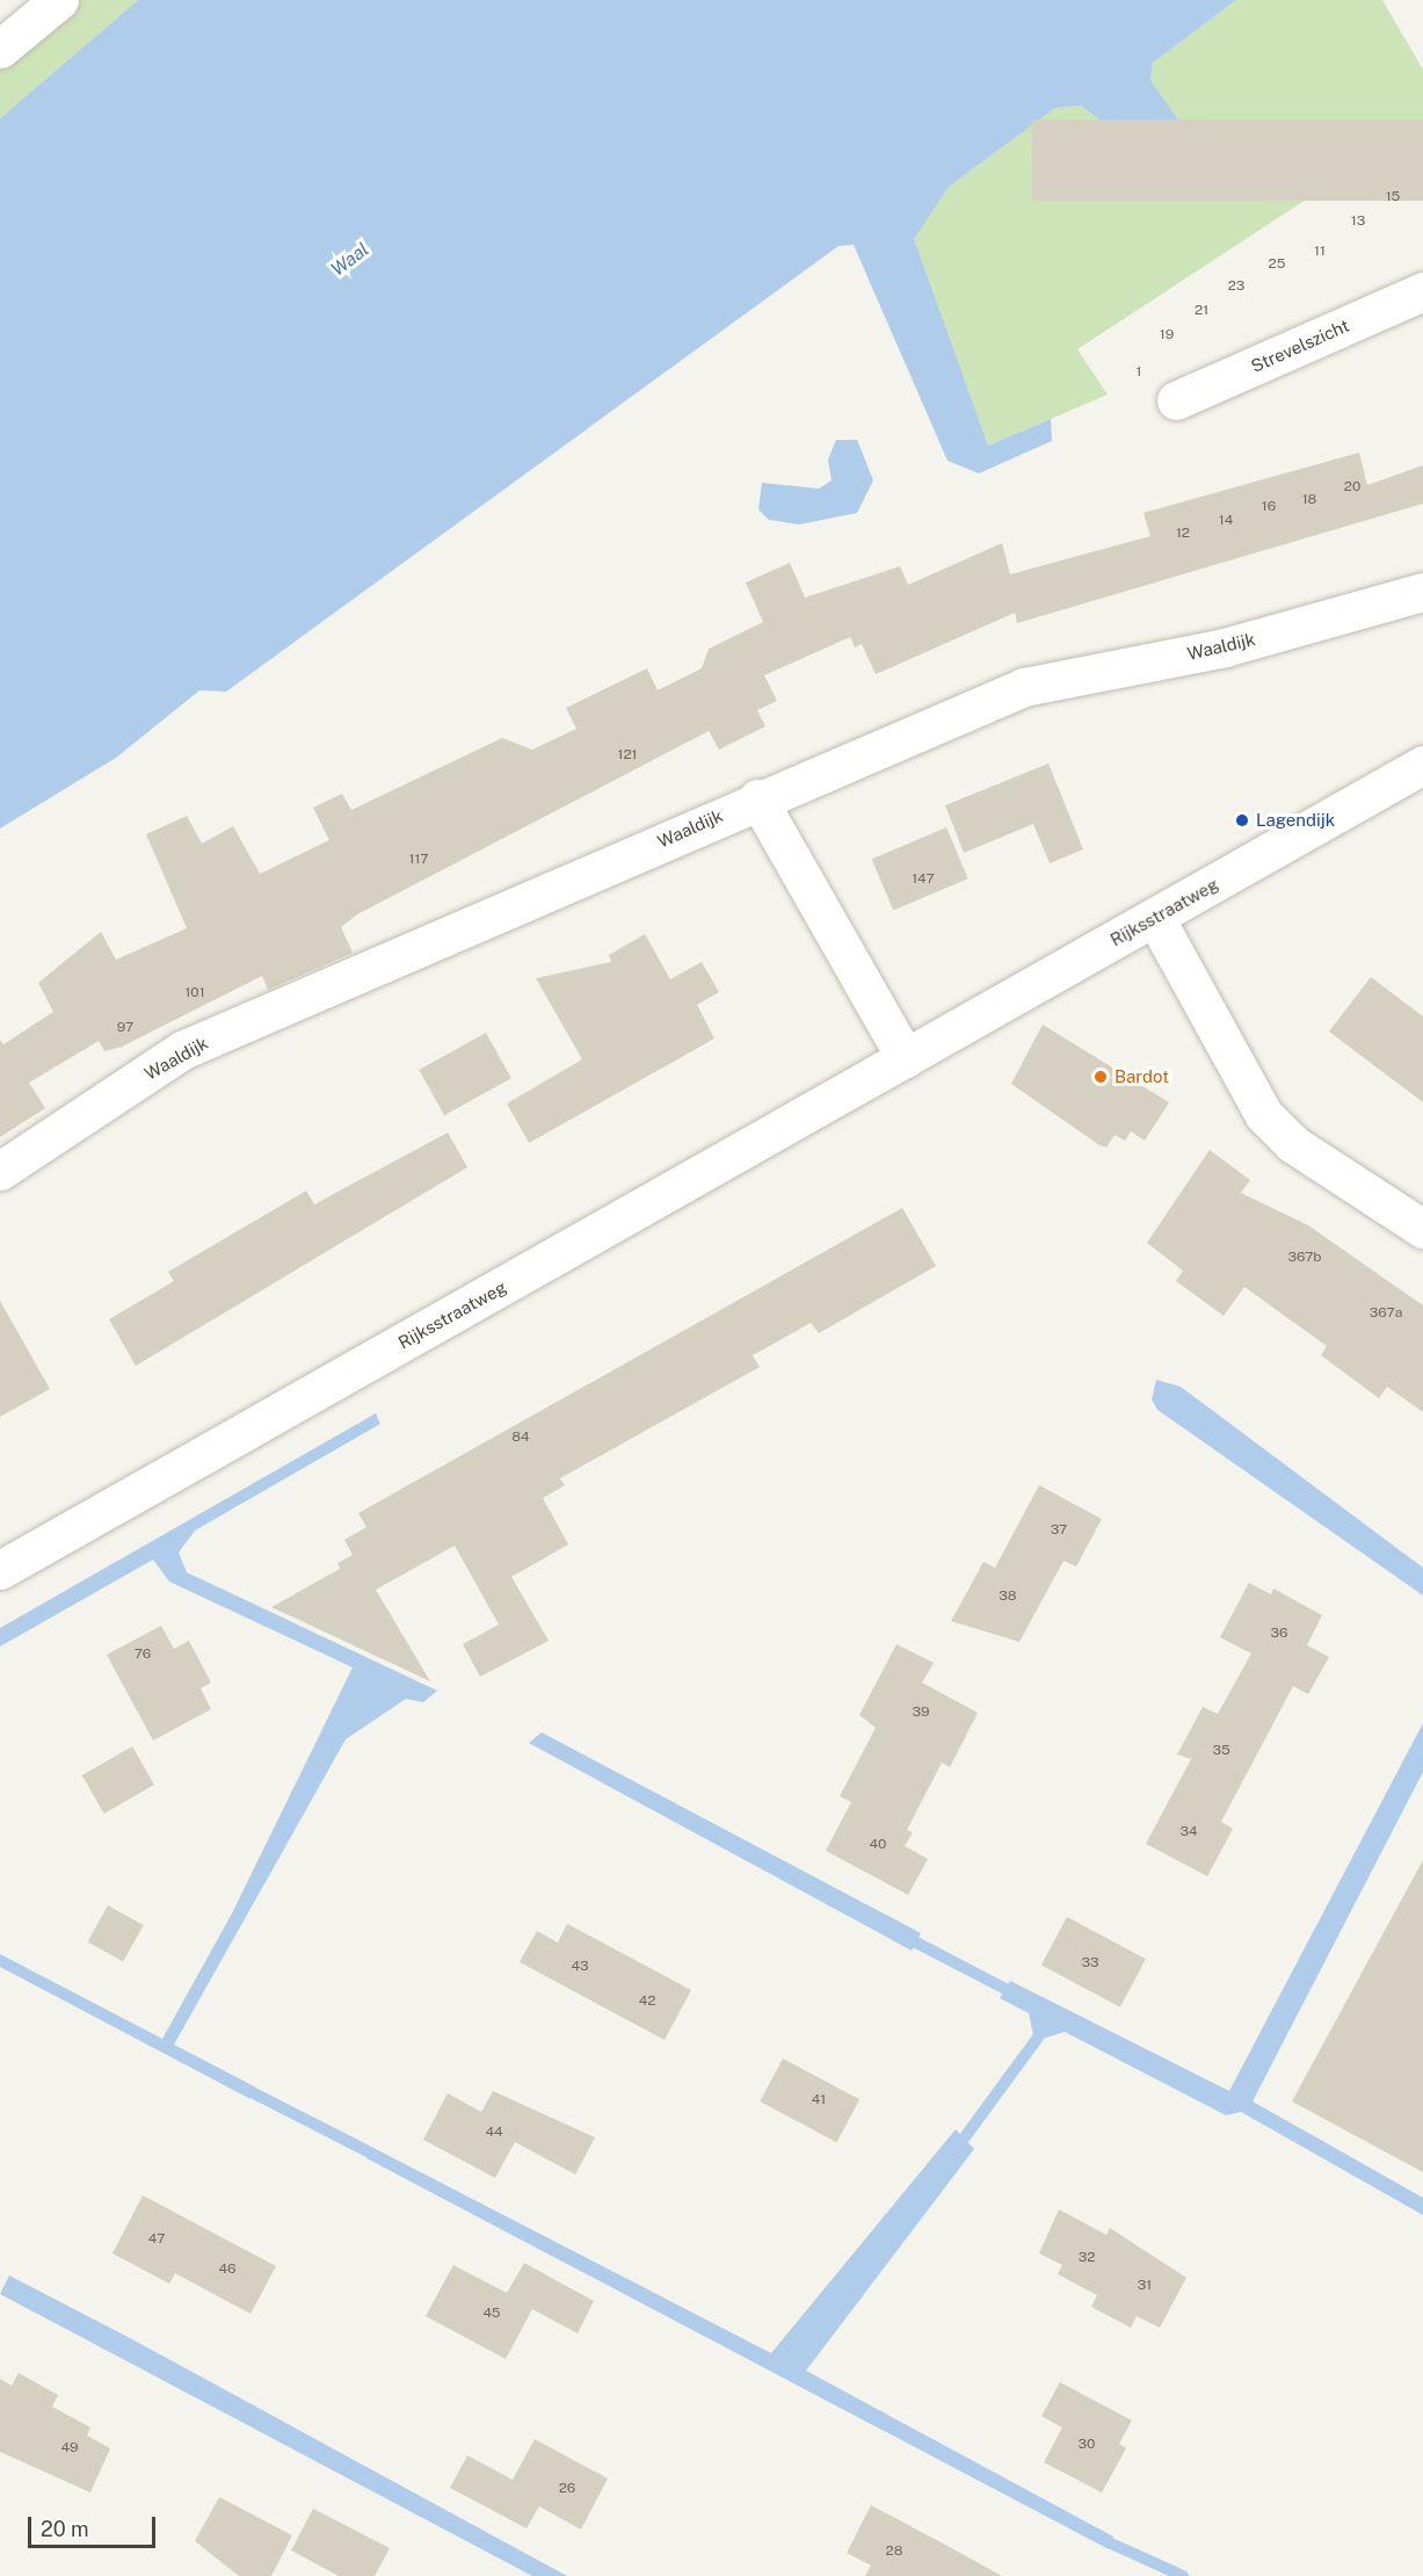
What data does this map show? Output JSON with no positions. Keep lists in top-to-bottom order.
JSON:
{
  "streets": {
    "street": ["Strevelszicht", "Waaldijk", "Rijksstraatweg"]
  },
  "water": ["Waal"],
  "places": ["Lagendijk", "Bardot"],
  "house_numbers": [
    "15",
    "13",
    "11",
    "25",
    "23",
    "21",
    "19",
    "1",
    "20",
    "18",
    "16",
    "14",
    "12",
    "121",
    "117",
    "147",
    "101",
    "97",
    "367b",
    "367a",
    "84",
    "37",
    "38",
    "36",
    "76",
    "39",
    "35",
    "34",
    "40",
    "33",
    "43",
    "42",
    "41",
    "44",
    "47",
    "32",
    "46",
    "31",
    "45",
    "30",
    "49",
    "26",
    "28"
  ],
  "scale_bar": "20 m"
}
